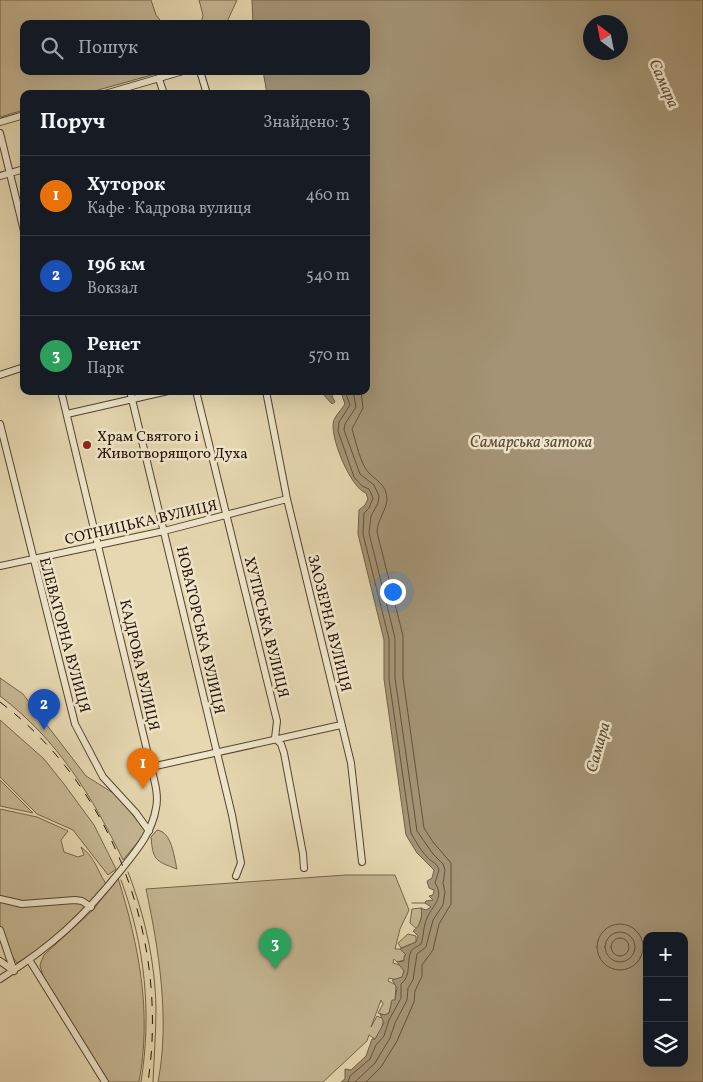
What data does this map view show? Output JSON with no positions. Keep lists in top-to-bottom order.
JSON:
{
  "streets": {
    "street": [
      "СОТНИЦЬКА ВУЛИЦЯ",
      "ЗАОЗЕРНА ВУЛИЦЯ",
      "ХУТІРСЬКА ВУЛИЦЯ",
      "НОВАТОРСЬКА ВУЛИЦЯ",
      "ЕЛЕВАТОРНА ВУЛИЦЯ",
      "КАДРОВА ВУЛИЦЯ"
    ]
  },
  "crossings": [
    ["СОТНИЦЬКА ВУЛИЦЯ", "ЗАОЗЕРНА ВУЛИЦЯ"],
    ["СОТНИЦЬКА ВУЛИЦЯ", "ХУТІРСЬКА ВУЛИЦЯ"],
    ["СОТНИЦЬКА ВУЛИЦЯ", "НОВАТОРСЬКА ВУЛИЦЯ"],
    ["СОТНИЦЬКА ВУЛИЦЯ", "ЕЛЕВАТОРНА ВУЛИЦЯ"],
    ["СОТНИЦЬКА ВУЛИЦЯ", "КАДРОВА ВУЛИЦЯ"],
    ["ЕЛЕВАТОРНА ВУЛИЦЯ", "КАДРОВА ВУЛИЦЯ"]
  ],
  "water": ["Самара", "Самарська затока"],
  "places": ["Храм Святого і Животворящого Духа"],
  "north": "top left",
  "page": {
    "search": "Пошук",
    "heading": ["Поруч", "Знайдено: 3"],
    "list": [
      {
        "mark": "1",
        "name": "Хуторок",
        "note": "Кафе · Кадрова вулиця",
        "value": "460 m"
      },
      {
        "mark": "2",
        "name": "196 км",
        "note": "Вокзал",
        "value": "540 m"
      },
      {
        "mark": "3",
        "name": "Ренет",
        "note": "Парк",
        "value": "570 m"
      }
    ],
    "pins": ["2", "1", "3"],
    "map_buttons": ["+", "−"]
  }
}
